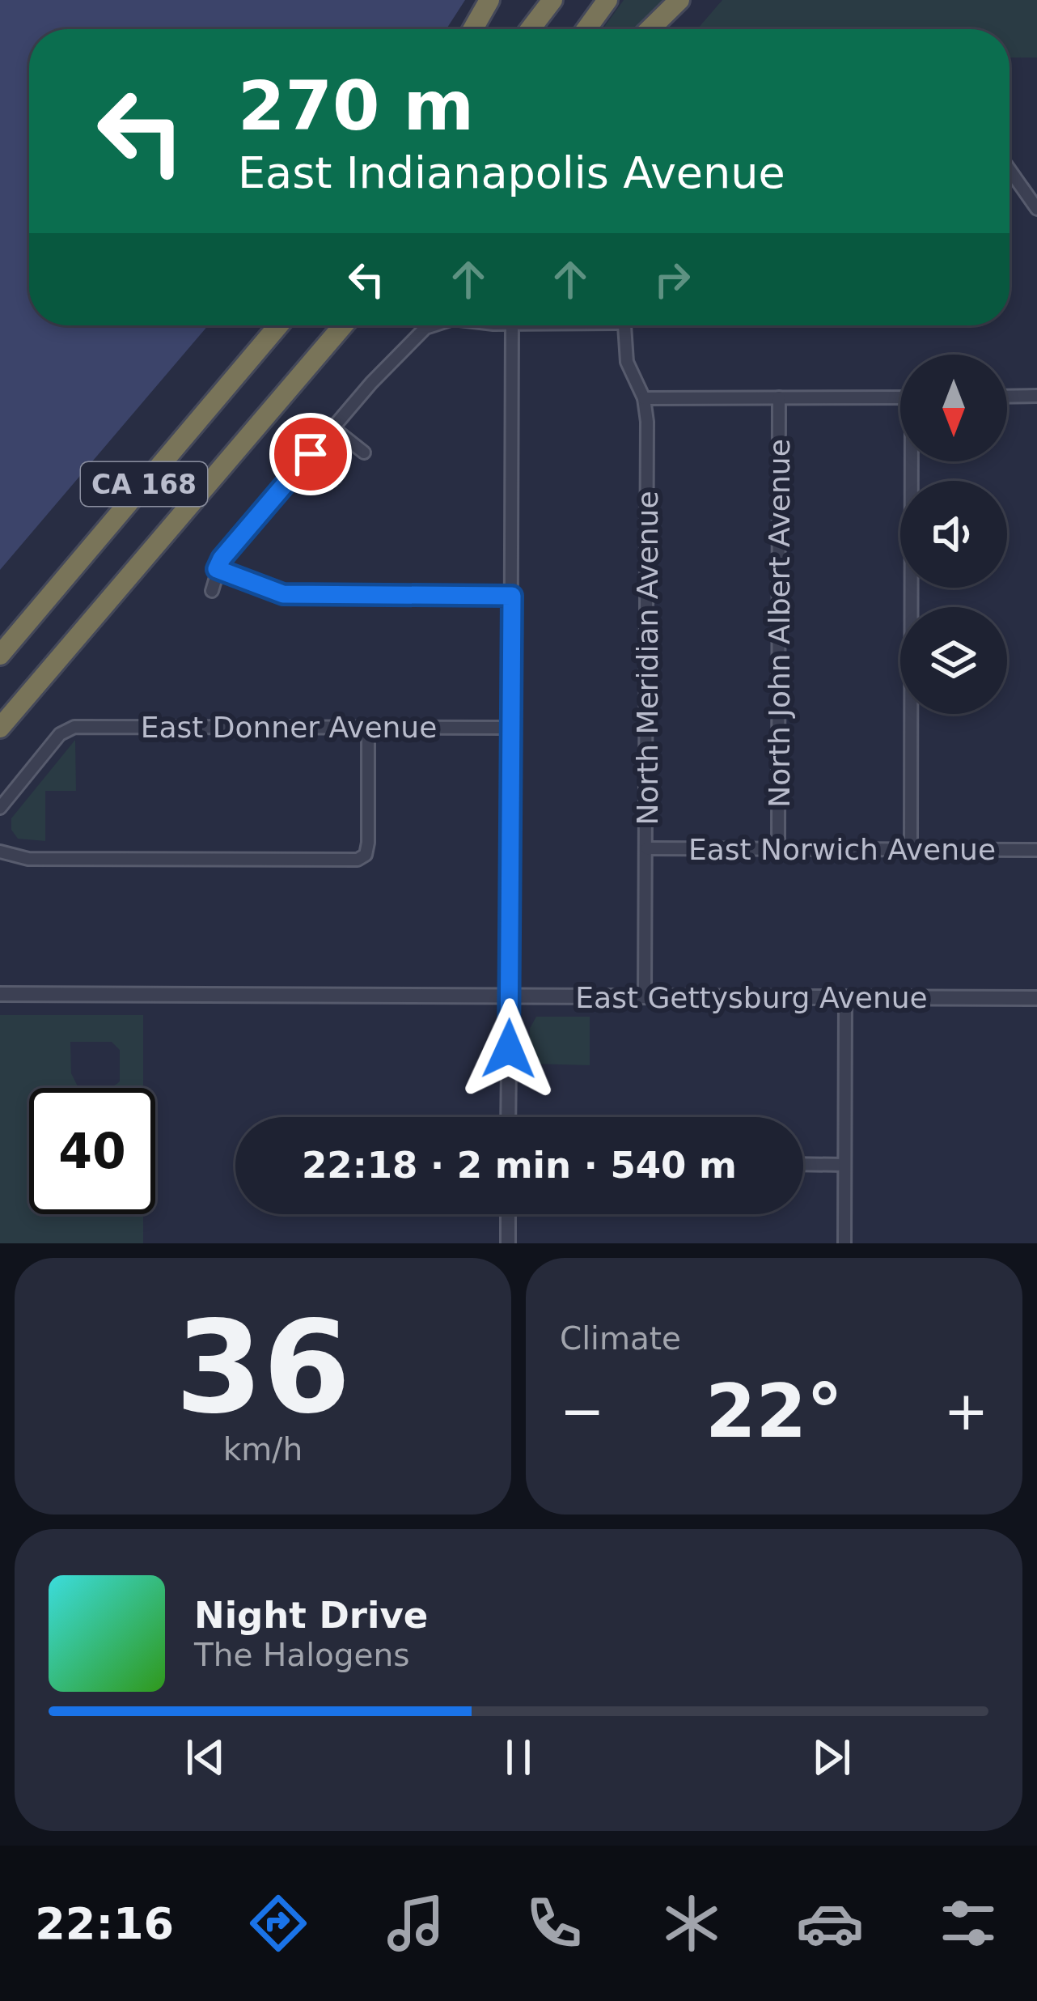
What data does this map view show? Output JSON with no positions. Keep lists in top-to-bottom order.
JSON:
{
  "streets": {
    "highway": ["CA 168"],
    "street": [
      "North John Albert Avenue",
      "North Meridian Avenue",
      "East Donner Avenue",
      "East Norwich Avenue",
      "East Gettysburg Avenue"
    ]
  },
  "crossings": [
    ["North John Albert Avenue", "East Norwich Avenue"],
    ["North Meridian Avenue", "East Norwich Avenue"],
    ["North Meridian Avenue", "East Gettysburg Avenue"]
  ],
  "north": "bottom",
  "page": {
    "turn": ["270 m", "East Indianapolis Avenue"],
    "limit": "40",
    "trip": "22:18 · 2 min · 540 m",
    "tile": [
      ["36", "km/h"],
      "Climate"
    ],
    "heat": ["−", "22°", "+"],
    "song": ["Night Drive", "The Halogens"],
    "tabs": "22:16"
  }
}
